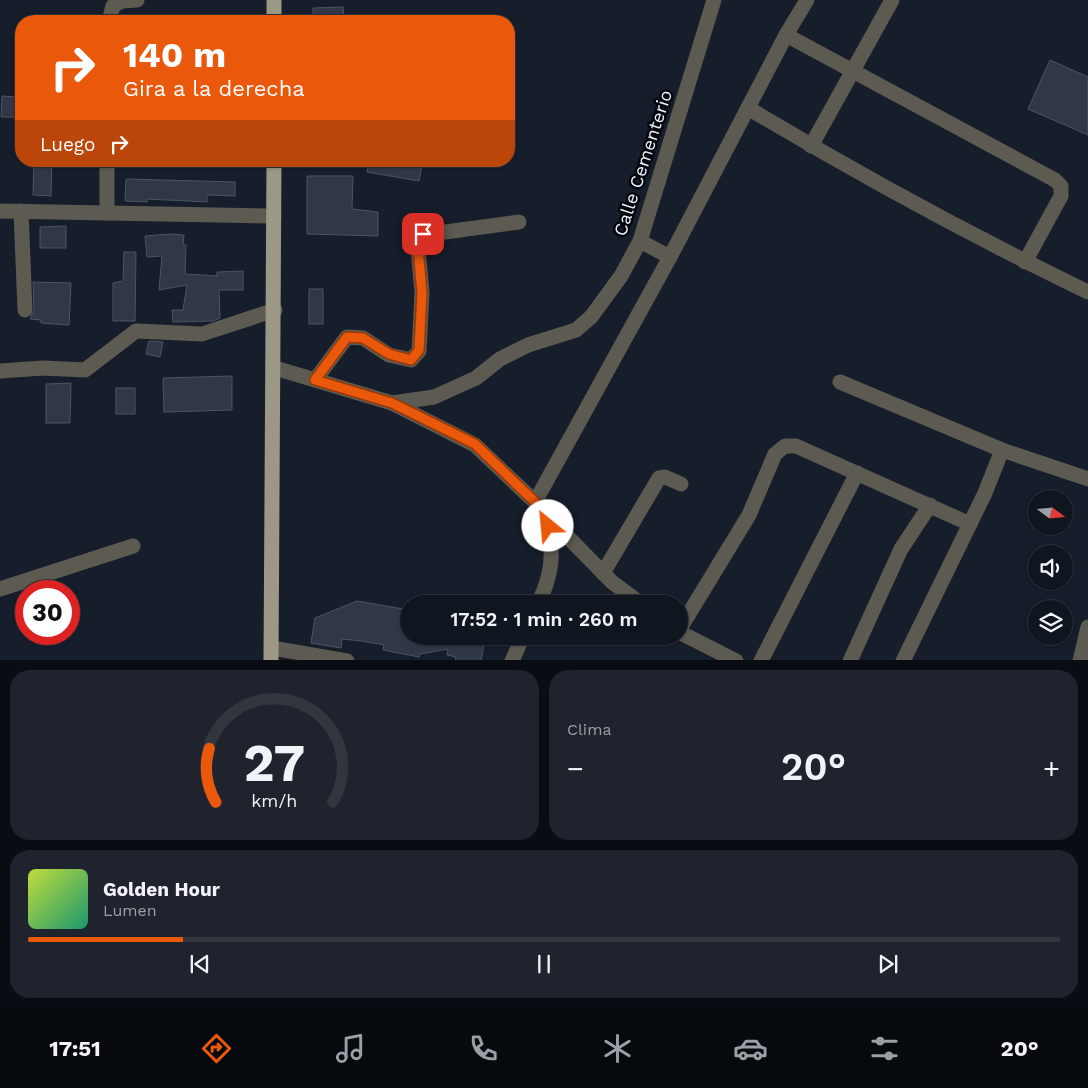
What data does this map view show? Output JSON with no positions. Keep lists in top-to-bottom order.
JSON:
{
  "streets": {
    "street": ["Calle Cementerio"]
  },
  "north": "right",
  "page": {
    "turn": ["140 m", "Gira a la derecha"],
    "then": "Luego",
    "limit": "30",
    "trip": "17:52 · 1 min · 260 m",
    "tile": "Clima",
    "heat": ["−", "20°", "+"],
    "song": ["Golden Hour", "Lumen"],
    "tabs": ["17:51", "20°"],
    "gauge": ["27", "km/h"]
  }
}
